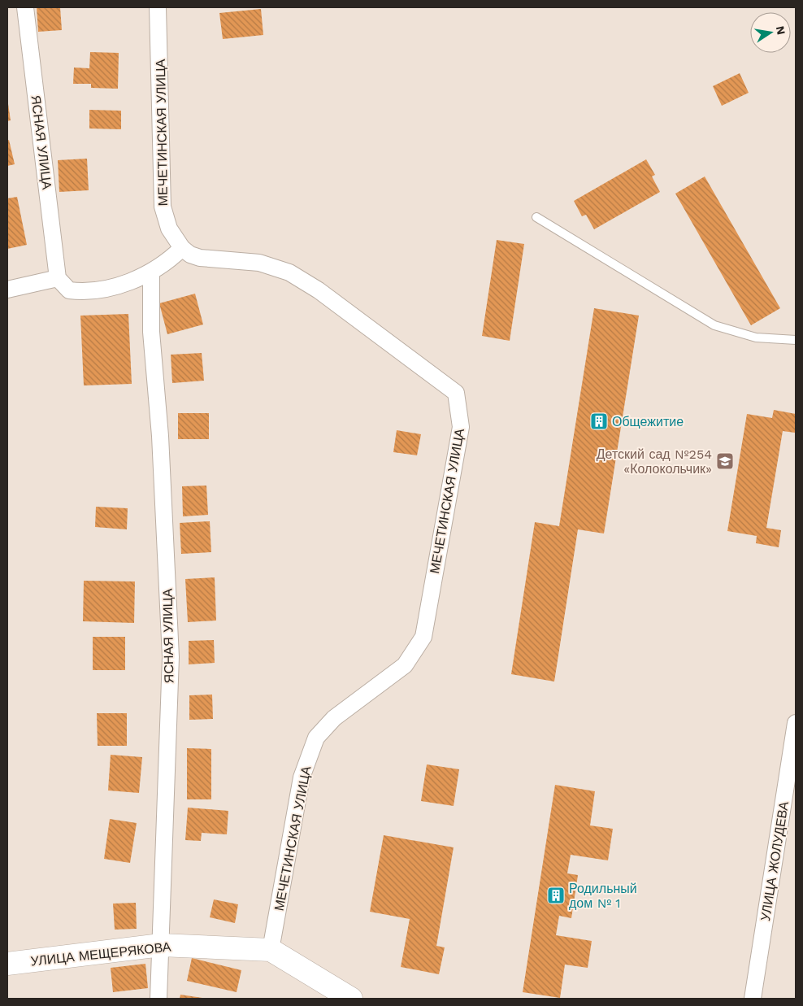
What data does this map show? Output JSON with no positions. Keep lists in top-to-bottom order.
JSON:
{
  "streets": {
    "street": [
      "МЕЧЕТИНСКАЯ УЛИЦА",
      "ЯСНАЯ УЛИЦА",
      "УЛИЦА ЖОЛУДЕВА",
      "УЛИЦА МЕЩЕРЯКОВА"
    ]
  },
  "crossings": [
    ["МЕЧЕТИНСКАЯ УЛИЦА", "УЛИЦА МЕЩЕРЯКОВА"],
    ["ЯСНАЯ УЛИЦА", "УЛИЦА МЕЩЕРЯКОВА"]
  ],
  "places": {
    "building": ["Общежитие", "Родильный дом № 1"],
    "school or university": ["Детский сад №254 «Колокольчик»"]
  },
  "north": "right"
}
